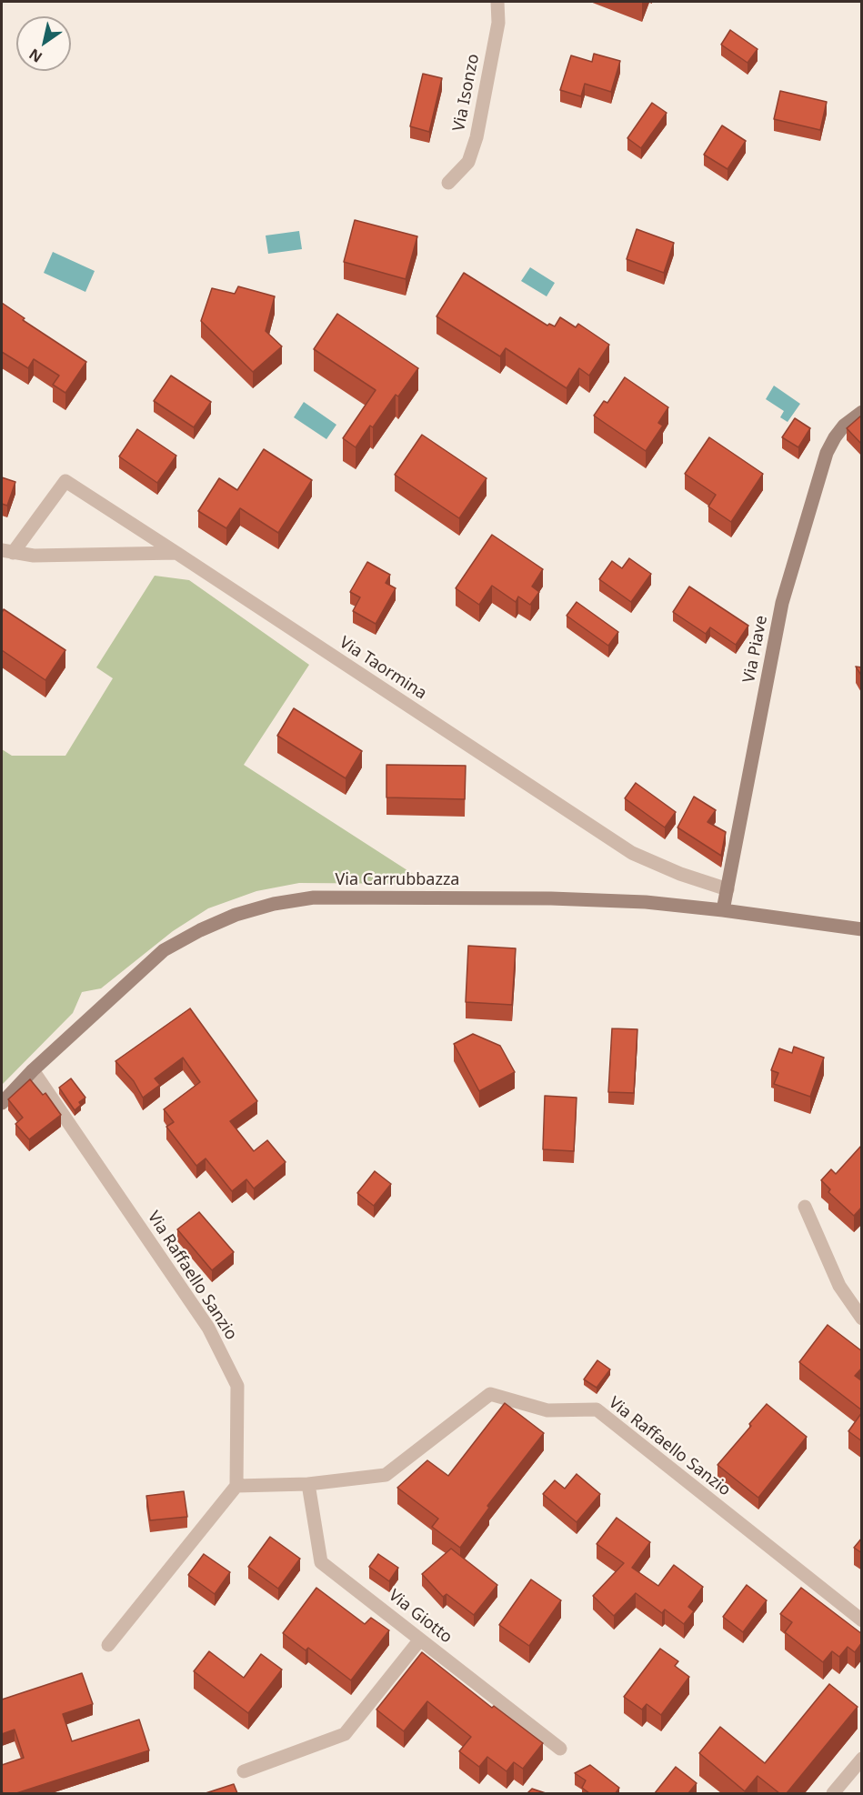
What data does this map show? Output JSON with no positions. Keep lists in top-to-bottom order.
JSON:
{
  "streets": {
    "main road": ["Via Piave", "Via Carrubbazza"],
    "street": [
      "Via Isonzo",
      "Via Taormina",
      "Via Raffaello Sanzio",
      "Via Giotto"
    ]
  },
  "crossings": [
    ["Via Piave", "Via Taormina"],
    ["Via Piave", "Via Carrubbazza"],
    ["Via Carrubbazza", "Via Raffaello Sanzio"],
    ["Via Raffaello Sanzio", "Via Giotto"]
  ],
  "north": "bottom left"
}
